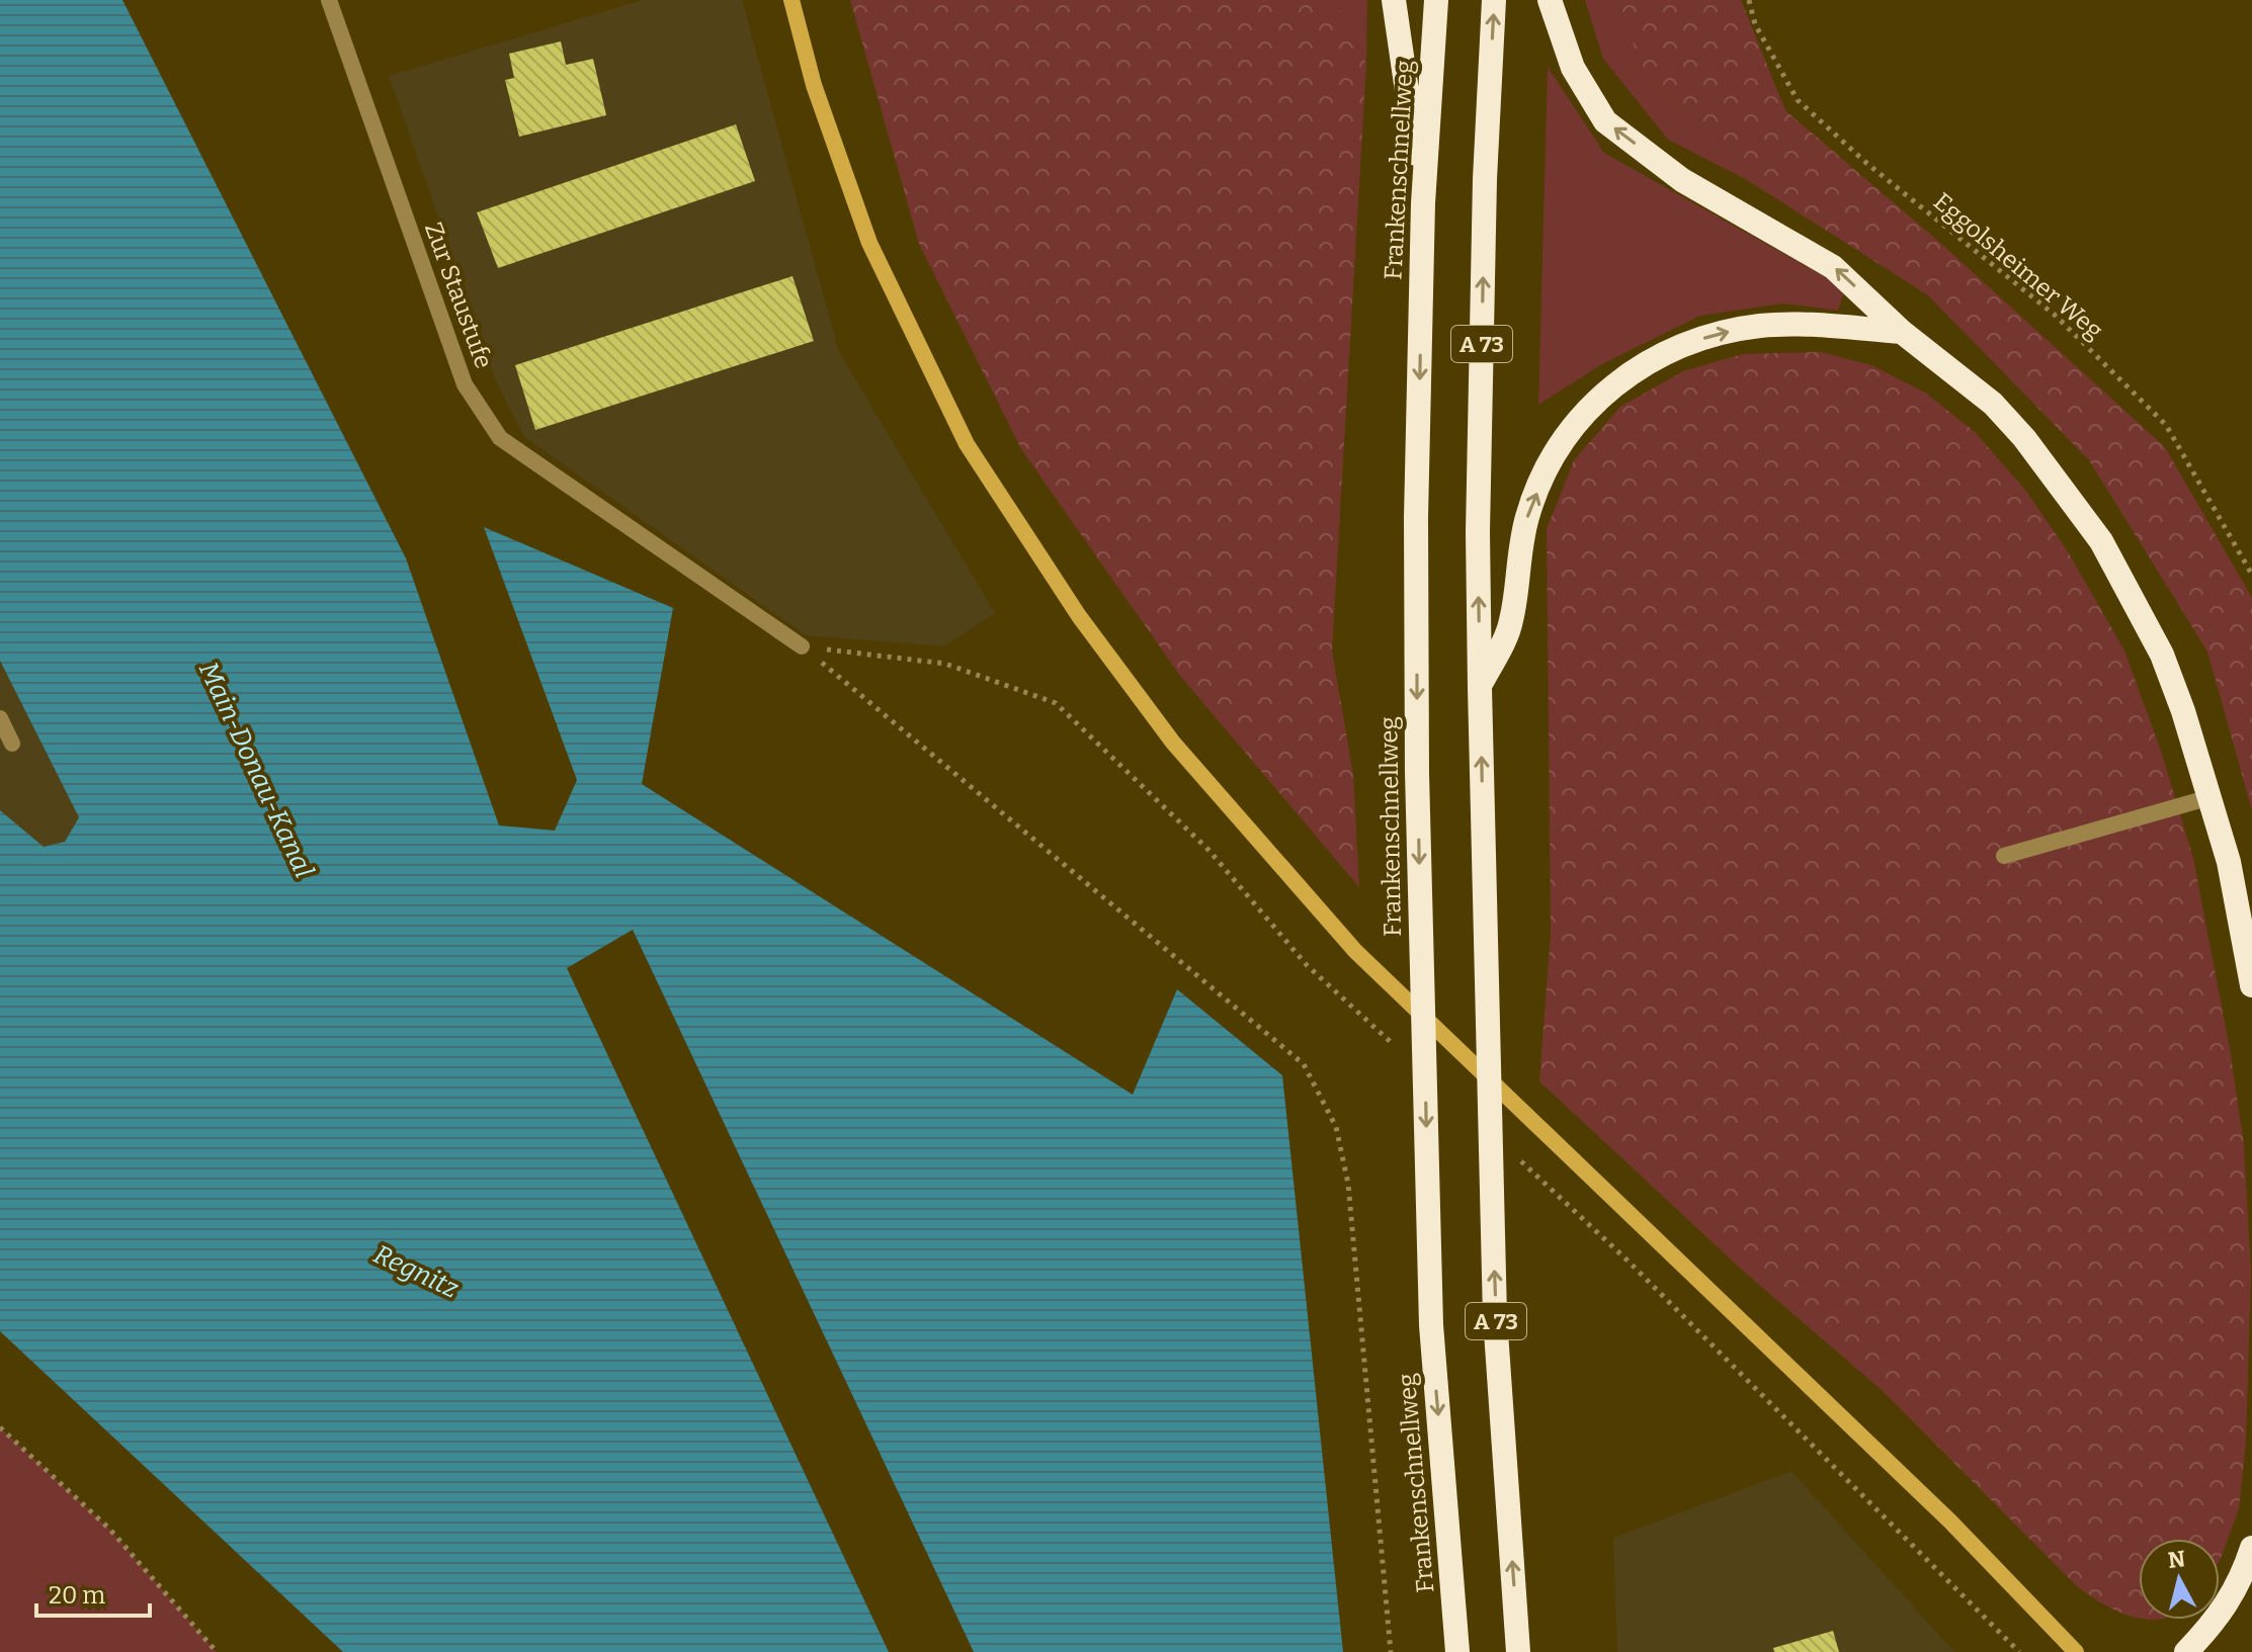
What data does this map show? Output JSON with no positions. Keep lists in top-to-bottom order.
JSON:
{
  "streets": {
    "highway": ["Frankenschnellweg", "A 73"],
    "street": ["Zur Staustufe"],
    "path": ["Eggolsheimer Weg"]
  },
  "water": ["Main-Donau-Kanal", "Regnitz"],
  "scale_bar": "20 m",
  "north": "top"
}
